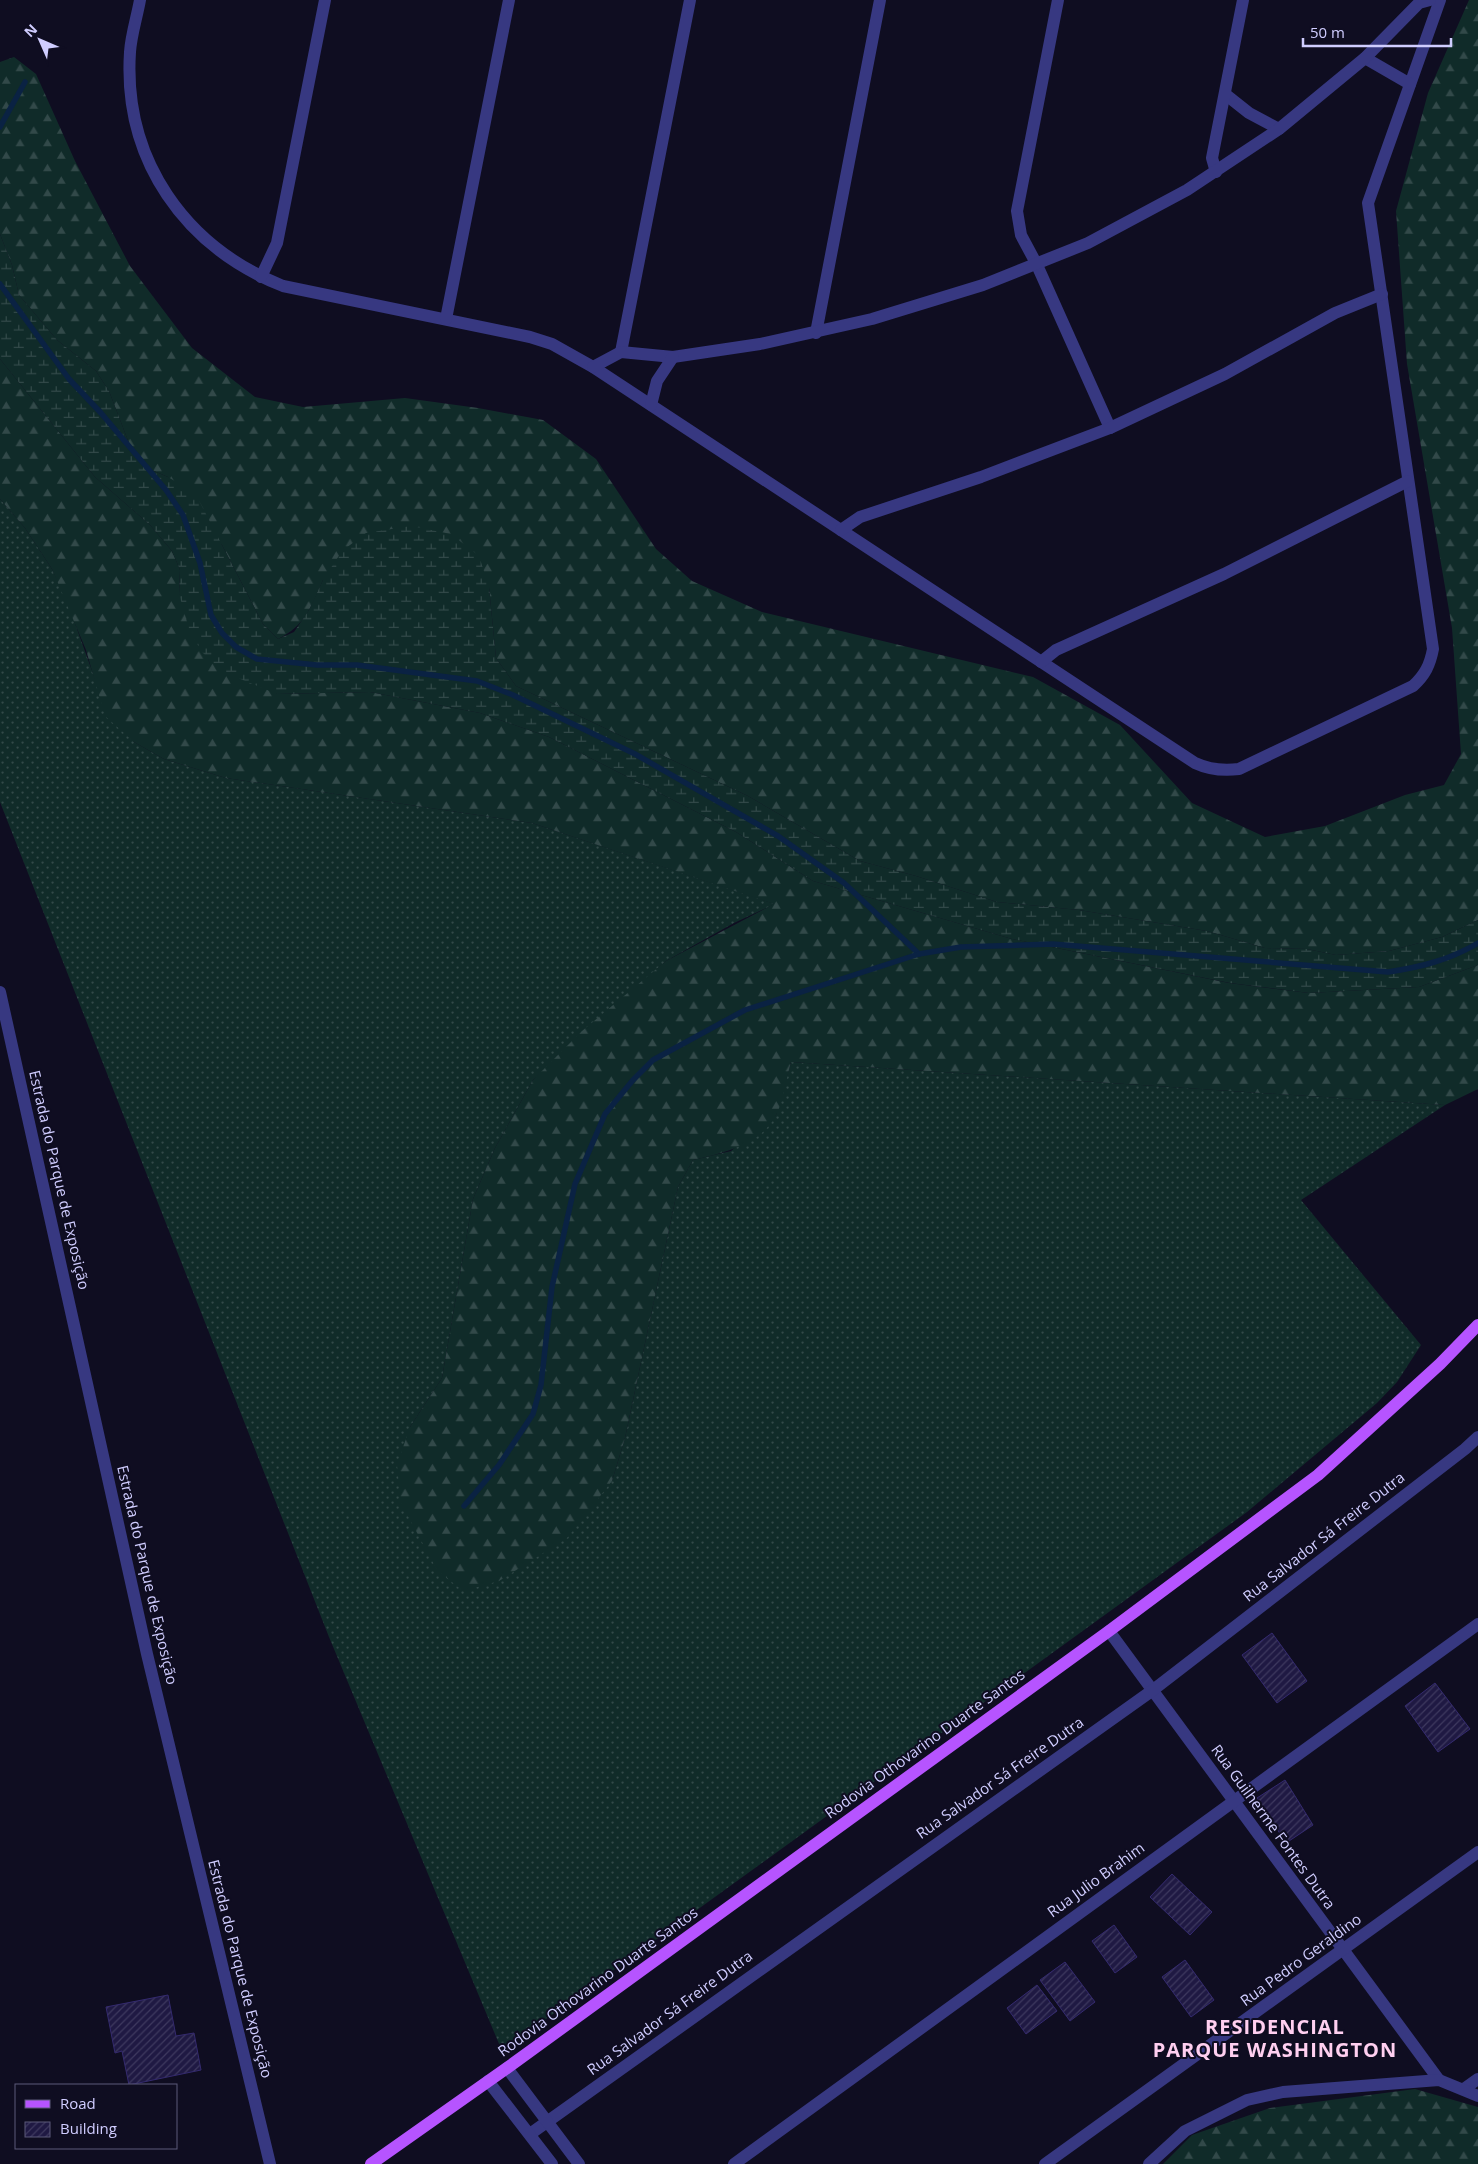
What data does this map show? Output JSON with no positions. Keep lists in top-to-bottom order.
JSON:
{
  "streets": {
    "main road": ["Rodovia Othovarino Duarte Santos"],
    "street": [
      "Estrada do Parque de Exposição",
      "Rua Salvador Sá Freire Dutra",
      "Rua Guilherme Fontes Dutra",
      "Rua Julio Brahim",
      "Rua Pedro Geraldino"
    ]
  },
  "crossings": [
    ["Rua Salvador Sá Freire Dutra", "Rua Guilherme Fontes Dutra"],
    ["Rodovia Othovarino Duarte Santos", "Rua Guilherme Fontes Dutra"],
    ["Rua Guilherme Fontes Dutra", "Rua Julio Brahim"],
    ["Rua Guilherme Fontes Dutra", "Rua Pedro Geraldino"]
  ],
  "districts": ["RESIDENCIAL PARQUE WASHINGTON"],
  "legend": ["Road", "Building"],
  "scale_bar": "50 m",
  "north": "top left"
}
